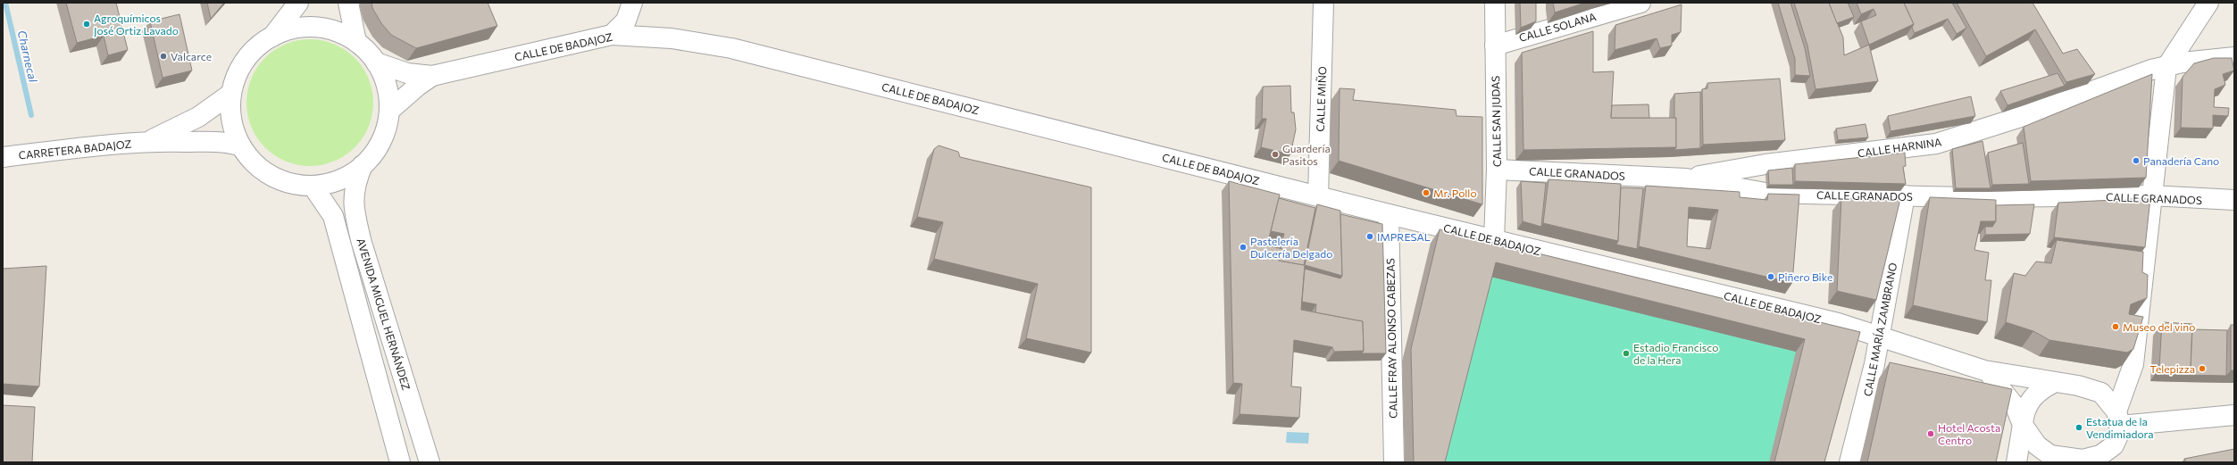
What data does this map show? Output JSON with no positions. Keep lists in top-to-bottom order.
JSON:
{
  "streets": {
    "street": [
      "CALLE SOLANA",
      "CALLE DE BADAJOZ",
      "CALLE MIÑO",
      "CALLE SAN JUDAS",
      "CALLE HARNINA",
      "CARRETERA BADAJOZ",
      "CALLE GRANADOS",
      "AVENIDA MIGUEL HERNÁNDEZ",
      "CALLE MARÍA ZAMBRANO",
      "CALLE FRAY ALONSO CABEZAS"
    ]
  },
  "crossings": [
    ["CALLE SOLANA", "CALLE SAN JUDAS"],
    ["CALLE DE BADAJOZ", "CALLE MIÑO"],
    ["CALLE DE BADAJOZ", "CALLE SAN JUDAS"],
    ["CALLE DE BADAJOZ", "CALLE MARÍA ZAMBRANO"],
    ["CALLE DE BADAJOZ", "CALLE FRAY ALONSO CABEZAS"],
    ["CALLE SAN JUDAS", "CALLE GRANADOS"],
    ["CALLE HARNINA", "CALLE GRANADOS"],
    ["CALLE GRANADOS", "CALLE MARÍA ZAMBRANO"]
  ],
  "water": ["Charnecal"],
  "places": [
    "Agroquímicos José Ortiz Lavado",
    "Valcarce",
    "Guardería Pasitos",
    "Panadería Cano",
    "Mr. Pollo",
    "IMPRESAL",
    "Pastelería Dulcería Delgado",
    "Piñero Bike",
    "Museo del vino",
    "Estadio Francisco de la Hera",
    "Telepizza",
    "Estatua de la Vendimiadora",
    "Hotel Acosta Centro"
  ]
}
